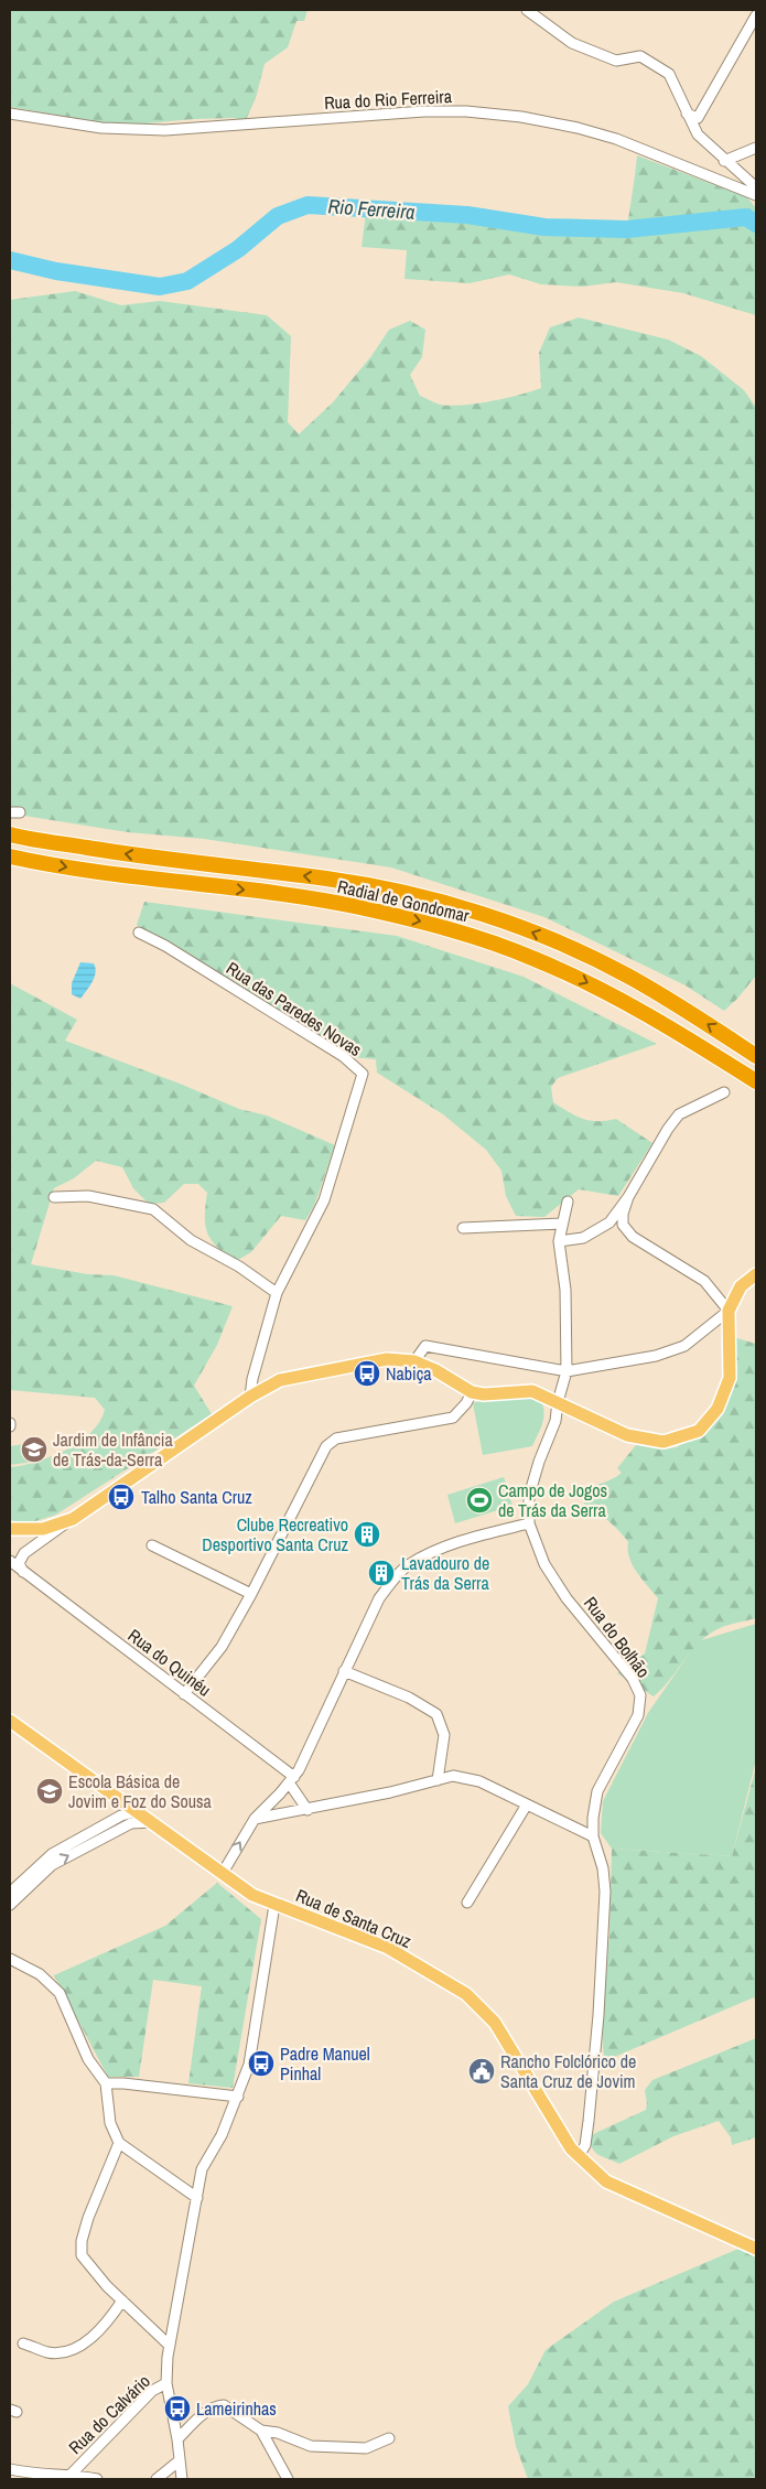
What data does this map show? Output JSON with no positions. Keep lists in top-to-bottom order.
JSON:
{
  "streets": {
    "highway": ["Radial de Gondomar"],
    "main road": ["Rua de Santa Cruz"],
    "street": [
      "Rua do Rio Ferreira",
      "Rua das Paredes Novas",
      "Rua do Bolhão",
      "Rua do Quinéu",
      "Rua do Calvário"
    ]
  },
  "crossings": [
    ["Rua do Bolhão", "Rua de Santa Cruz"]
  ],
  "water": ["Rio Ferreira"],
  "places": {
    "bus stop": [
      "Nabiça",
      "Talho Santa Cruz",
      "Padre Manuel Pinhal",
      "Lameirinhas"
    ],
    "school or university": ["Jardim de Infância de Trás-da-Serra", "Escola Básica de Jovim e Foz do Sousa"],
    "sports": ["Campo de Jogos de Trás da Serra"],
    "building": ["Clube Recreativo Desportivo Santa Cruz", "Lavadouro de Trás da Serra"],
    "public building": ["Rancho Folclórico de Santa Cruz de Jovim"]
  }
}
